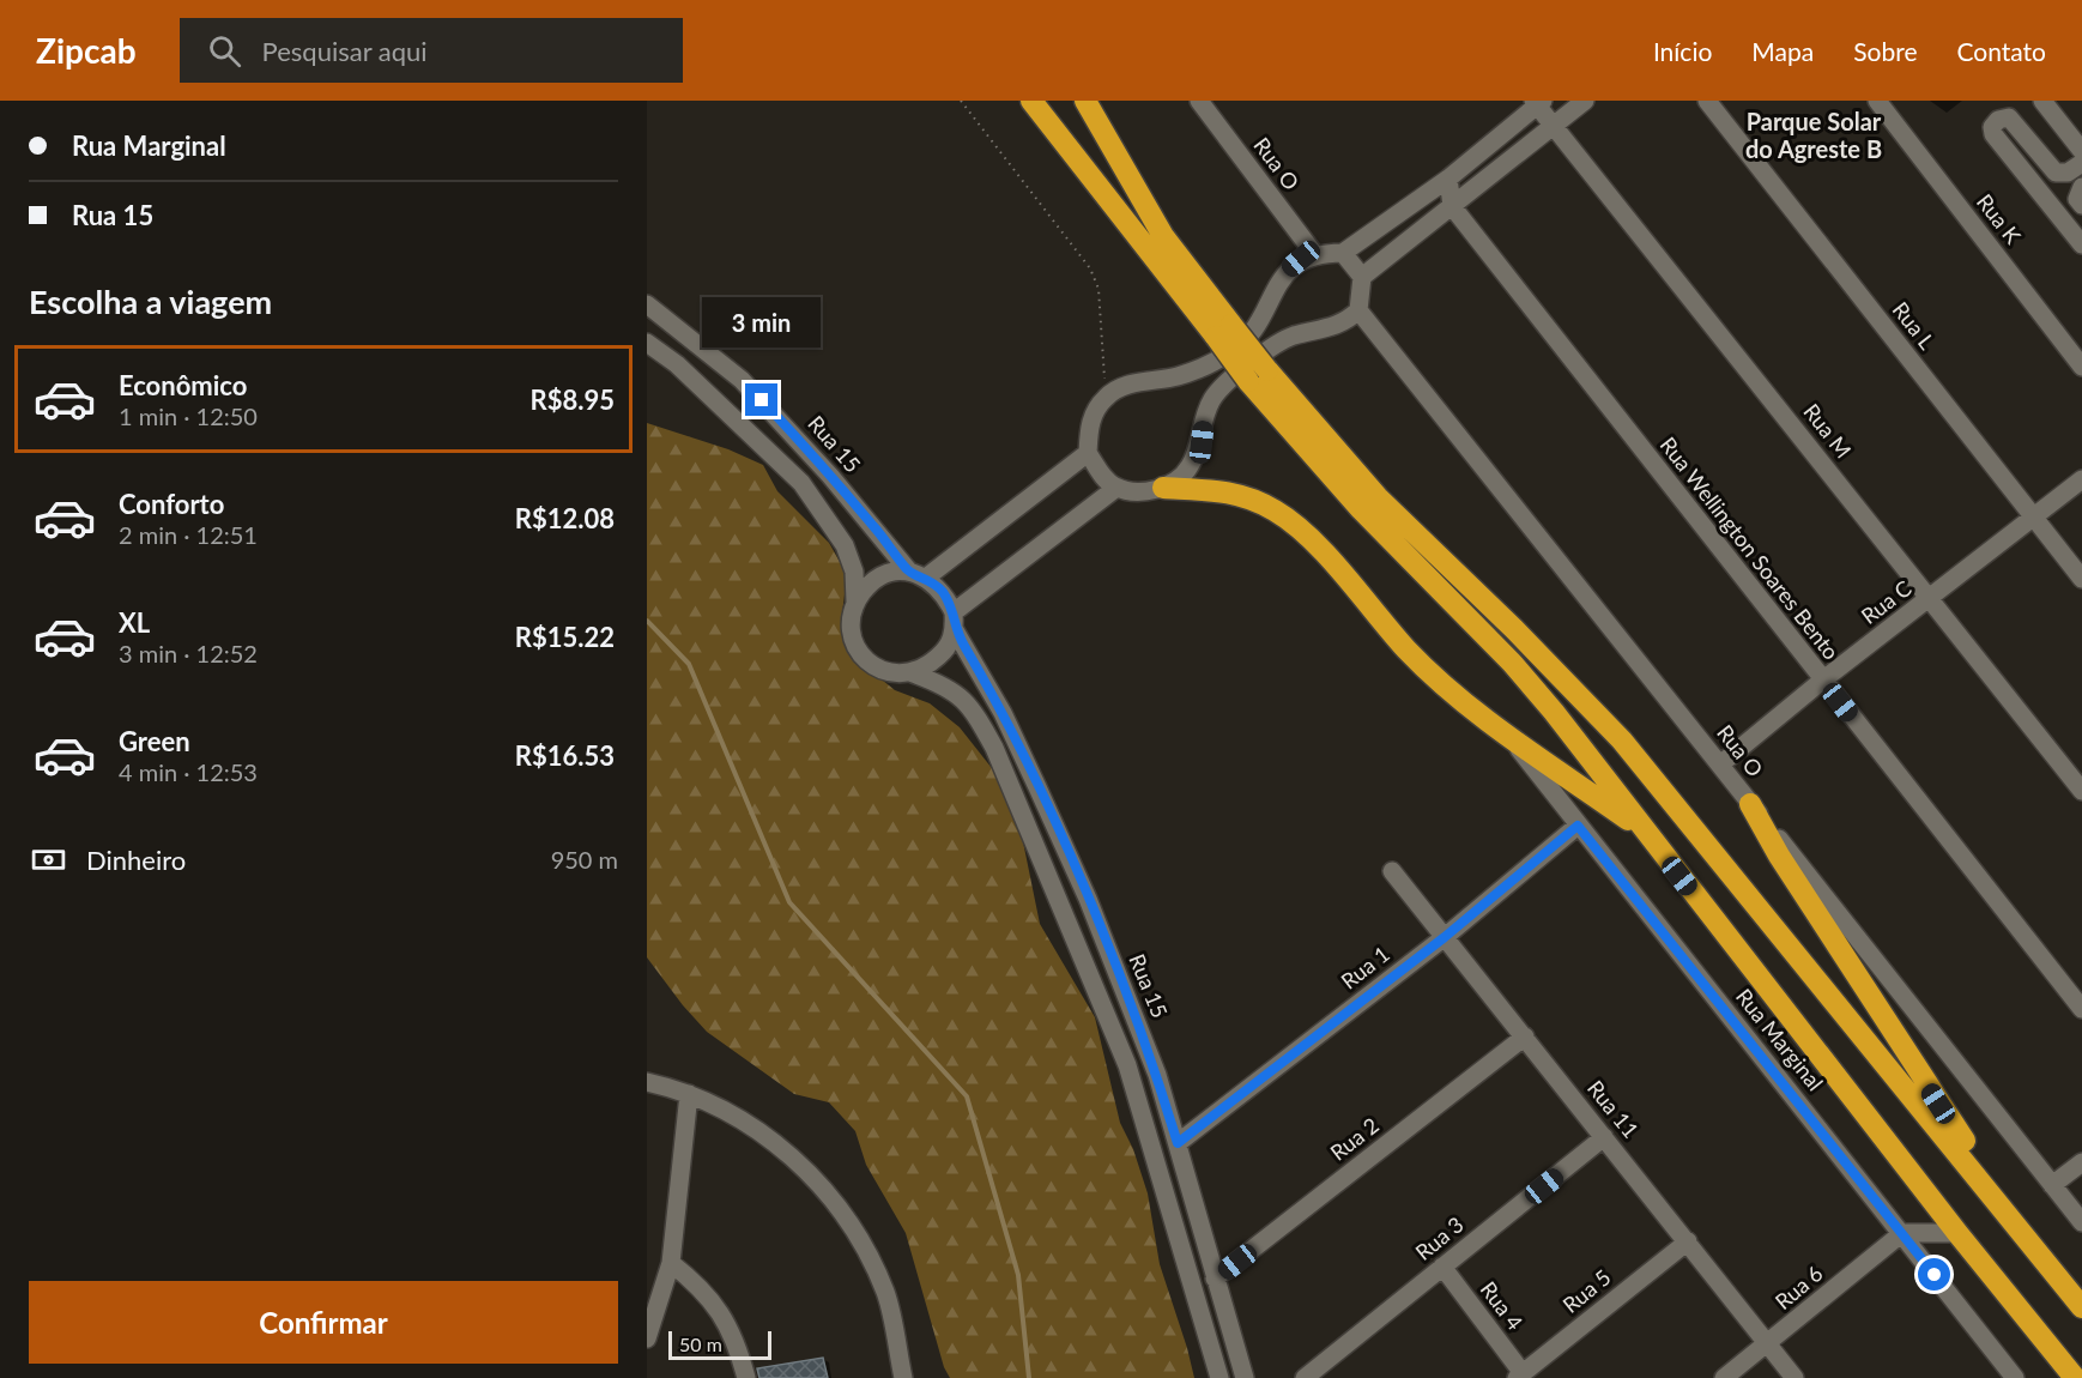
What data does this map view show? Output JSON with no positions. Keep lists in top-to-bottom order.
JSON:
{
  "streets": {
    "street": [
      "Rua O",
      "Rua K",
      "Rua L",
      "Rua M",
      "Rua 15",
      "Rua Wellington Soares Bento",
      "Rua C",
      "Rua 1",
      "Rua Marginal",
      "Rua 11",
      "Rua 2",
      "Rua 3",
      "Rua 6",
      "Rua 5",
      "Rua 4"
    ]
  },
  "crossings": [
    ["Rua O", "Rua C"],
    ["Rua L", "Rua C"],
    ["Rua M", "Rua C"],
    ["Rua 15", "Rua 1"],
    ["Rua 15", "Rua 2"],
    ["Rua Wellington Soares Bento", "Rua C"],
    ["Rua 1", "Rua Marginal"],
    ["Rua 1", "Rua 11"],
    ["Rua Marginal", "Rua 6"],
    ["Rua 11", "Rua 2"],
    ["Rua 11", "Rua 3"],
    ["Rua 11", "Rua 6"],
    ["Rua 11", "Rua 5"],
    ["Rua 3", "Rua 4"],
    ["Rua 5", "Rua 4"]
  ],
  "districts": ["Parque Solar do Agreste B"],
  "scale_bar": "50 m",
  "page": {
    "header": "Zipcab",
    "search": "Pesquisar aqui",
    "nav": [
      "Início",
      "Mapa",
      "Sobre",
      "Contato"
    ],
    "banner": ["Rua Marginal", "Rua 15"],
    "heading": "Escolha a viagem",
    "bubble": "3 min",
    "list": [
      {
        "name": "Econômico",
        "note": "1 min · 12:50",
        "value": "R$8.95"
      },
      {
        "name": "Conforto",
        "note": "2 min · 12:51",
        "value": "R$12.08"
      },
      {
        "name": "XL",
        "note": "3 min · 12:52",
        "value": "R$15.22"
      },
      {
        "name": "Green",
        "note": "4 min · 12:53",
        "value": "R$16.53"
      }
    ],
    "pay": ["Dinheiro", "950 m"],
    "buttons": "Confirmar",
    "scale": "50 m"
  }
}
